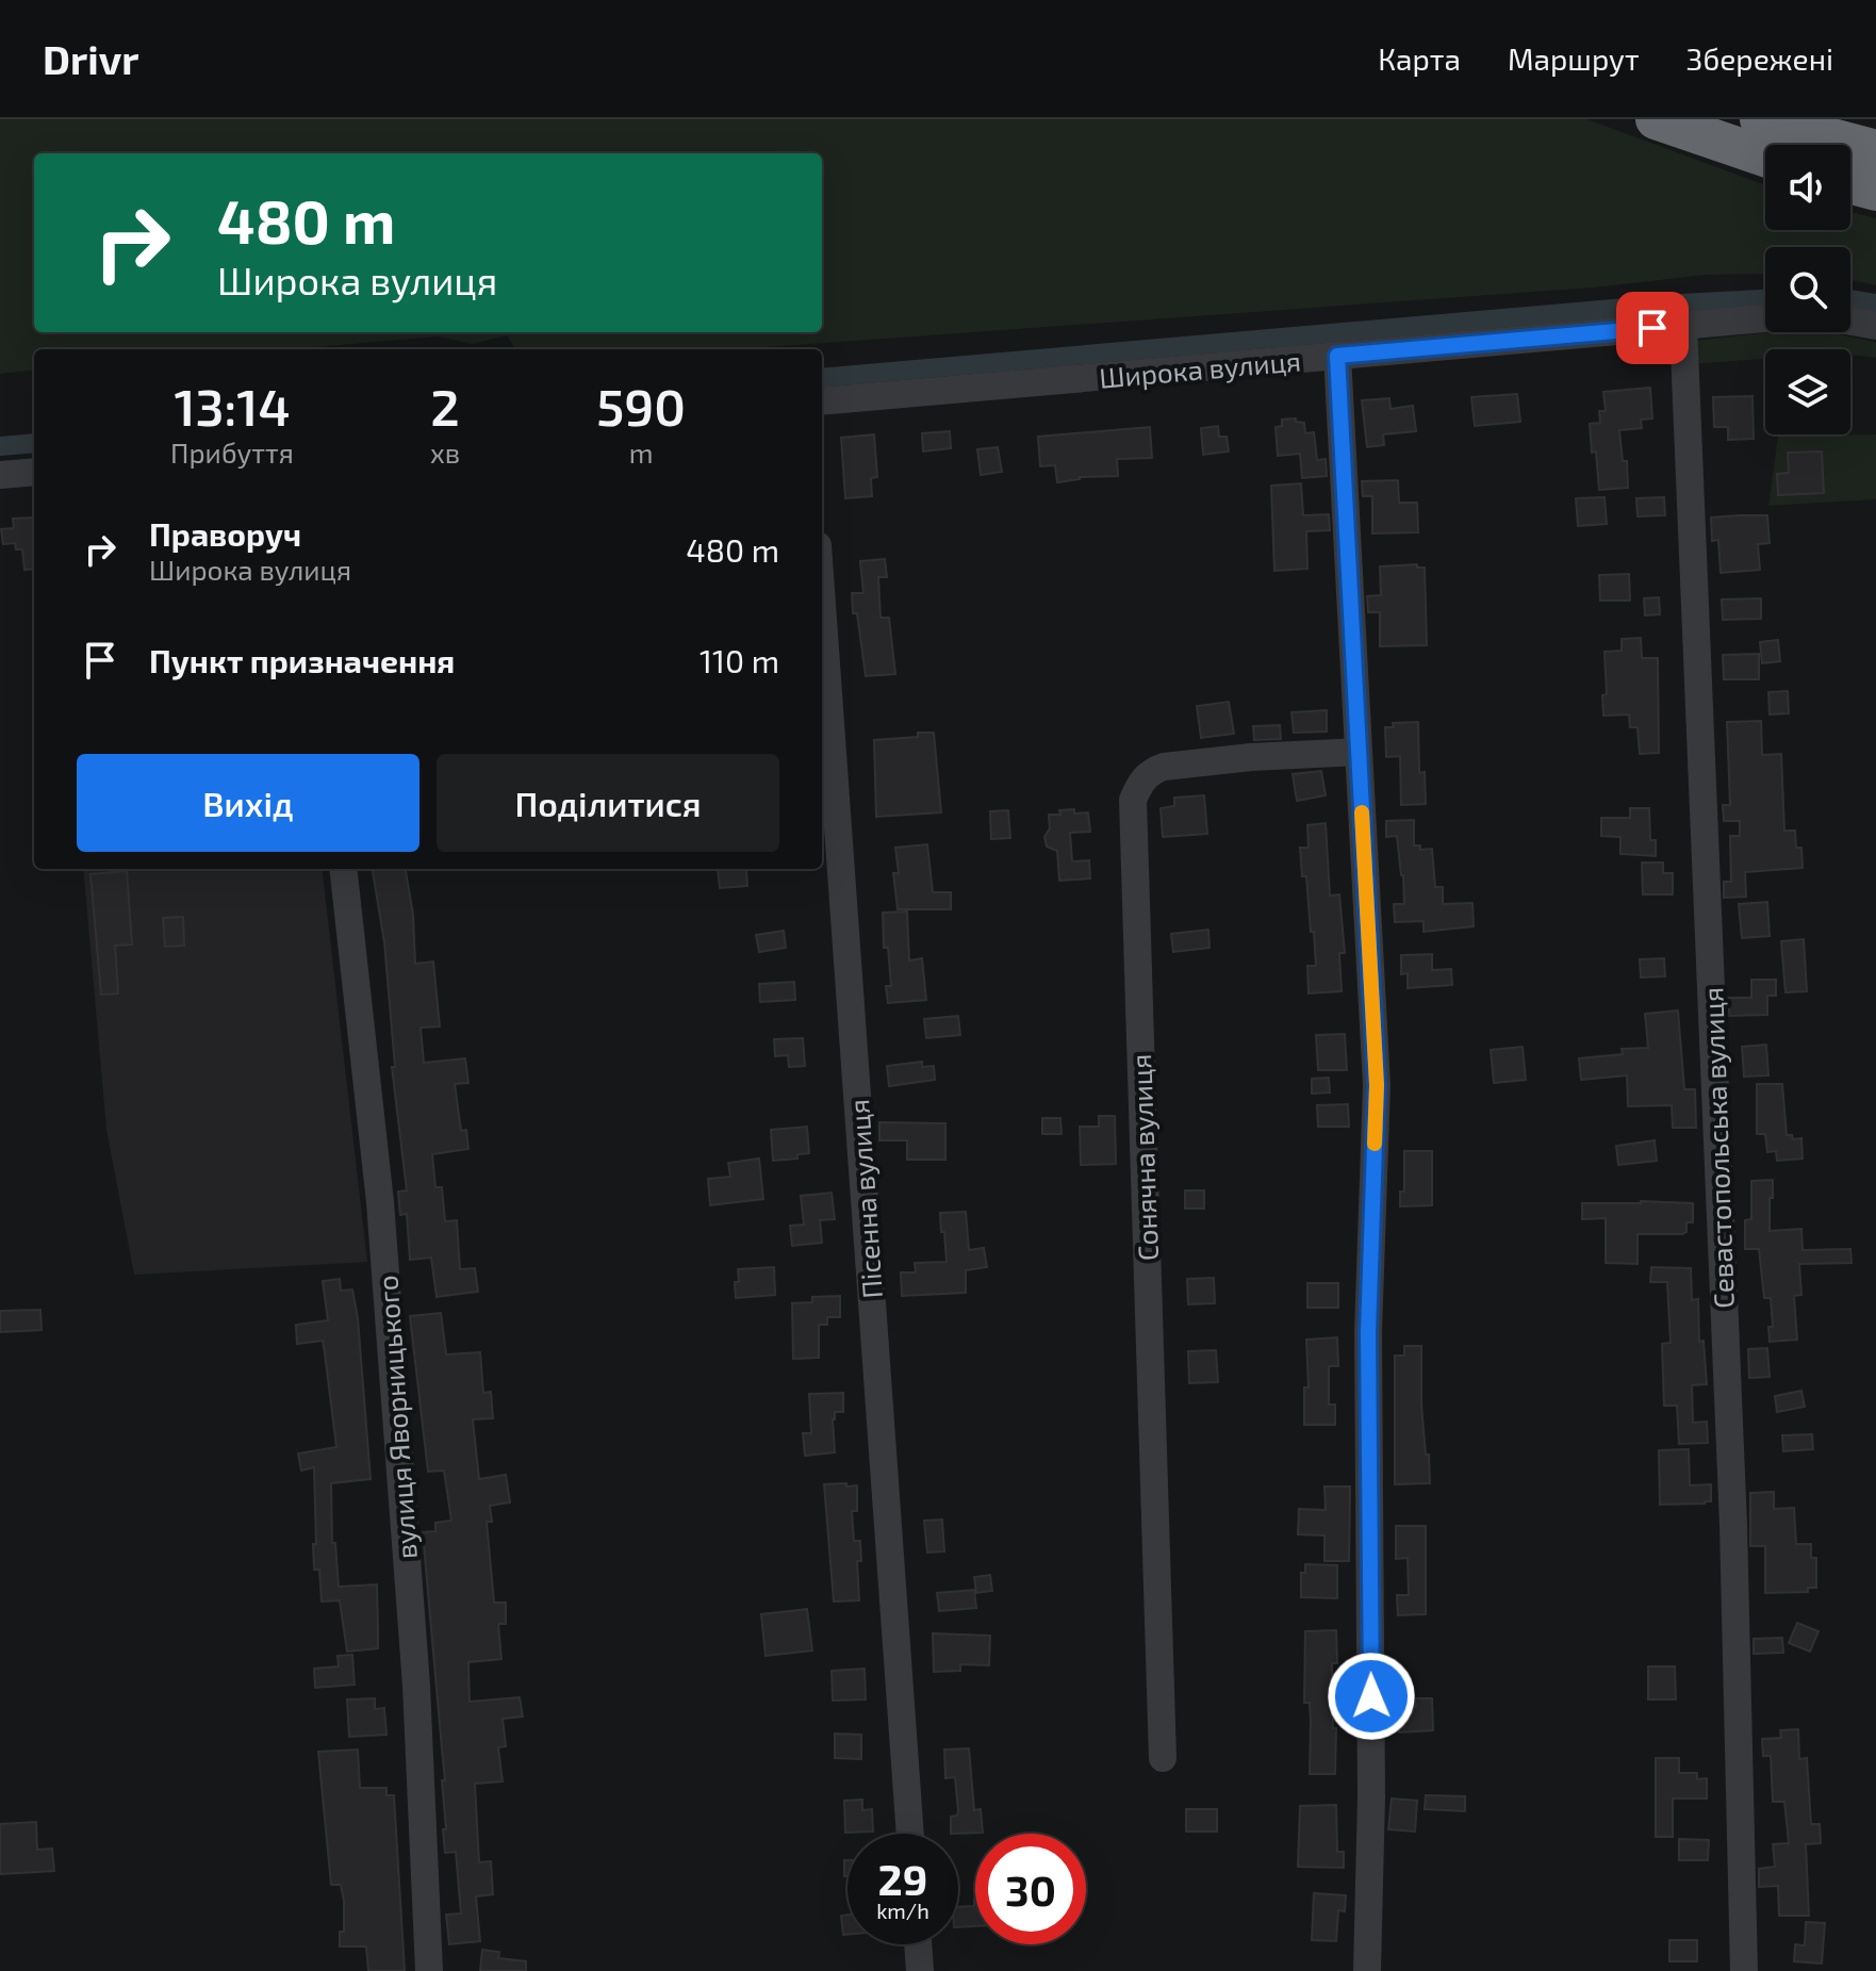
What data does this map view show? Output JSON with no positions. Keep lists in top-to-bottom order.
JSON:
{
  "streets": {
    "street": [
      "Широка вулиця",
      "Севастопольська вулиця",
      "Сонячна вулиця",
      "Пісенна вулиця",
      "вулиця Яворницького"
    ]
  },
  "crossings": [
    ["Широка вулиця", "Севастопольська вулиця"]
  ],
  "page": {
    "header": "Drivr",
    "nav": ["Карта", "Маршрут", "Збережені"],
    "turn": ["480 m", "Широка вулиця"],
    "eta": [
      "13:14",
      "Прибуття",
      "2",
      "хв",
      "590",
      "m"
    ],
    "list": [
      {
        "name": "Праворуч",
        "note": "Широка вулиця",
        "value": "480 m"
      },
      {
        "name": "Пункт призначення",
        "value": "110 m"
      }
    ],
    "buttons": ["Вихід", "Поділитися"],
    "speed": "29 km/h",
    "limit": "30"
  }
}
